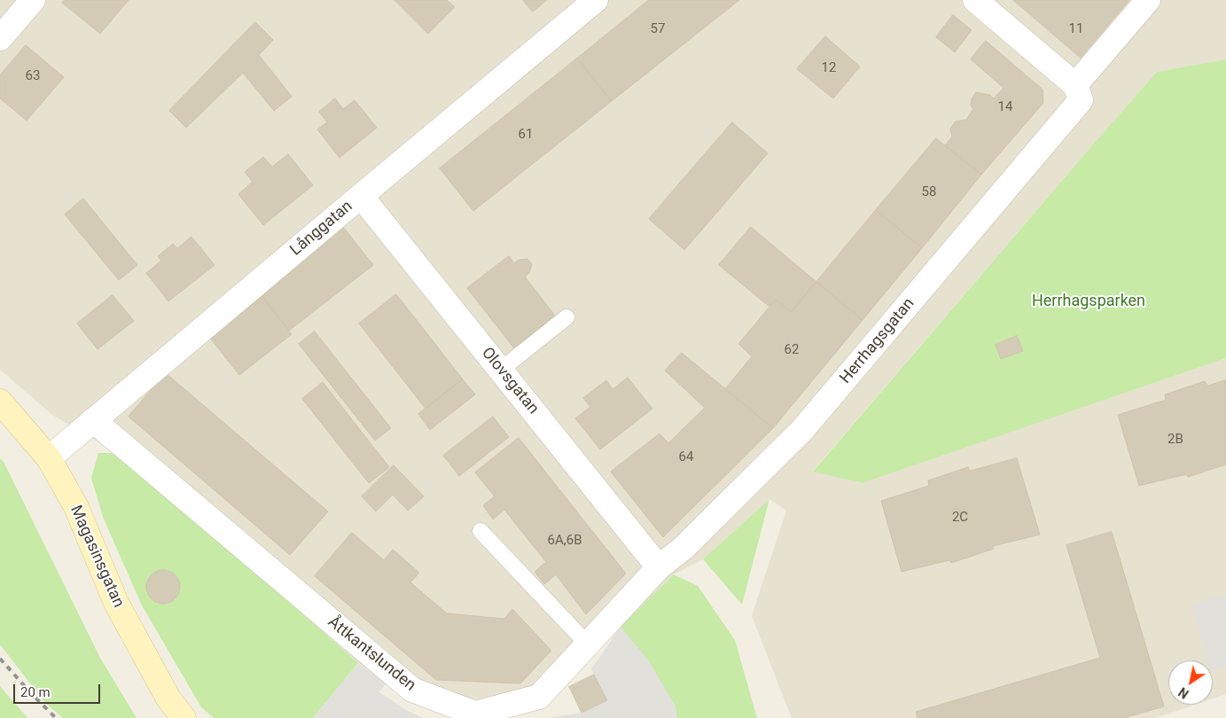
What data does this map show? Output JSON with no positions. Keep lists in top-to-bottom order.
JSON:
{
  "streets": {
    "street": [
      "Långgatan",
      "Herrhagsgatan",
      "Olovsgatan",
      "Magasinsgatan",
      "Åttkantslunden"
    ]
  },
  "crossings": [
    ["Långgatan", "Olovsgatan"],
    ["Långgatan", "Magasinsgatan"],
    ["Långgatan", "Åttkantslunden"],
    ["Herrhagsgatan", "Olovsgatan"],
    ["Herrhagsgatan", "Åttkantslunden"],
    ["Olovsgatan", "Åttkantslunden"]
  ],
  "parks": ["Herrhagsparken"],
  "house_numbers": [
    "57",
    "11",
    "12",
    "63",
    "14",
    "61",
    "58",
    "62",
    "2B",
    "64",
    "2C",
    "6A,6B"
  ],
  "scale_bar": "20 m",
  "north": "bottom left"
}
